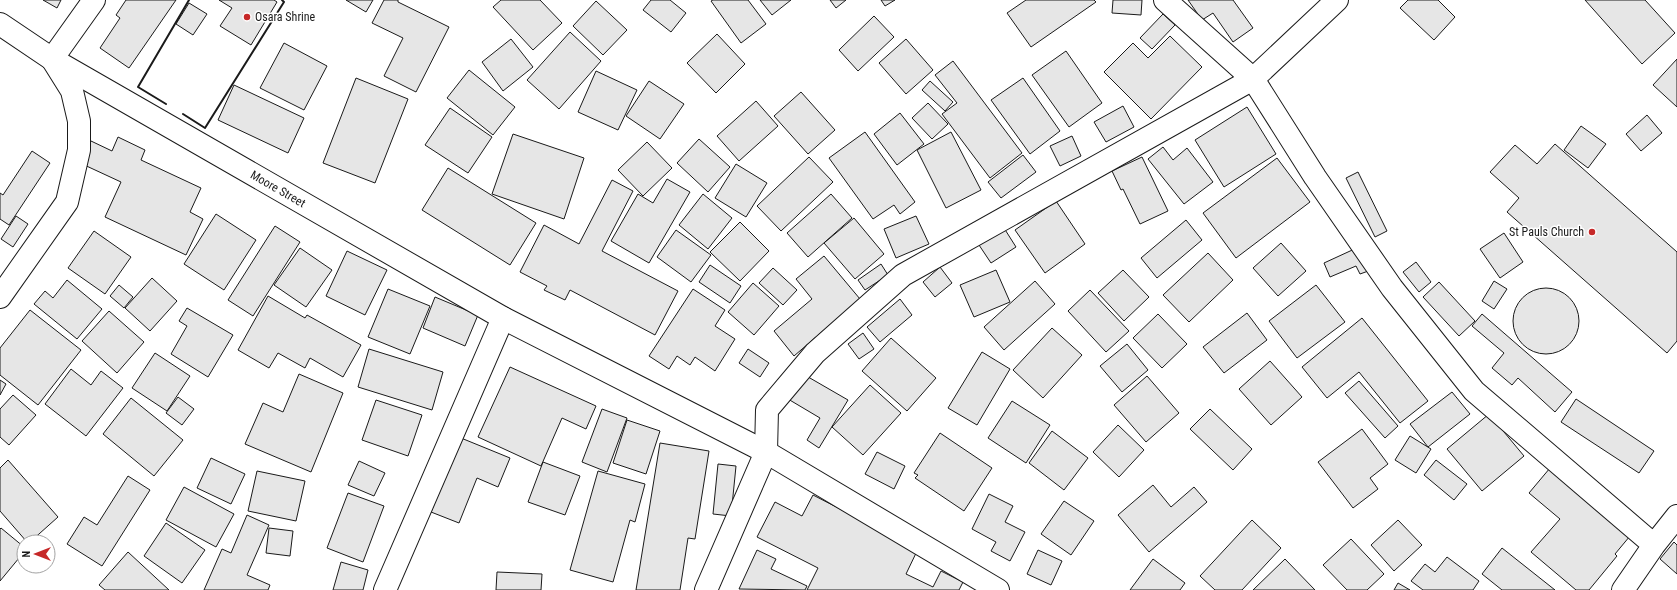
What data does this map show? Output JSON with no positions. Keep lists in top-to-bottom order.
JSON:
{
  "streets": {
    "street": ["Moore Street"]
  },
  "places": ["Osara Shrine", "St Pauls Church"],
  "north": "left"
}
